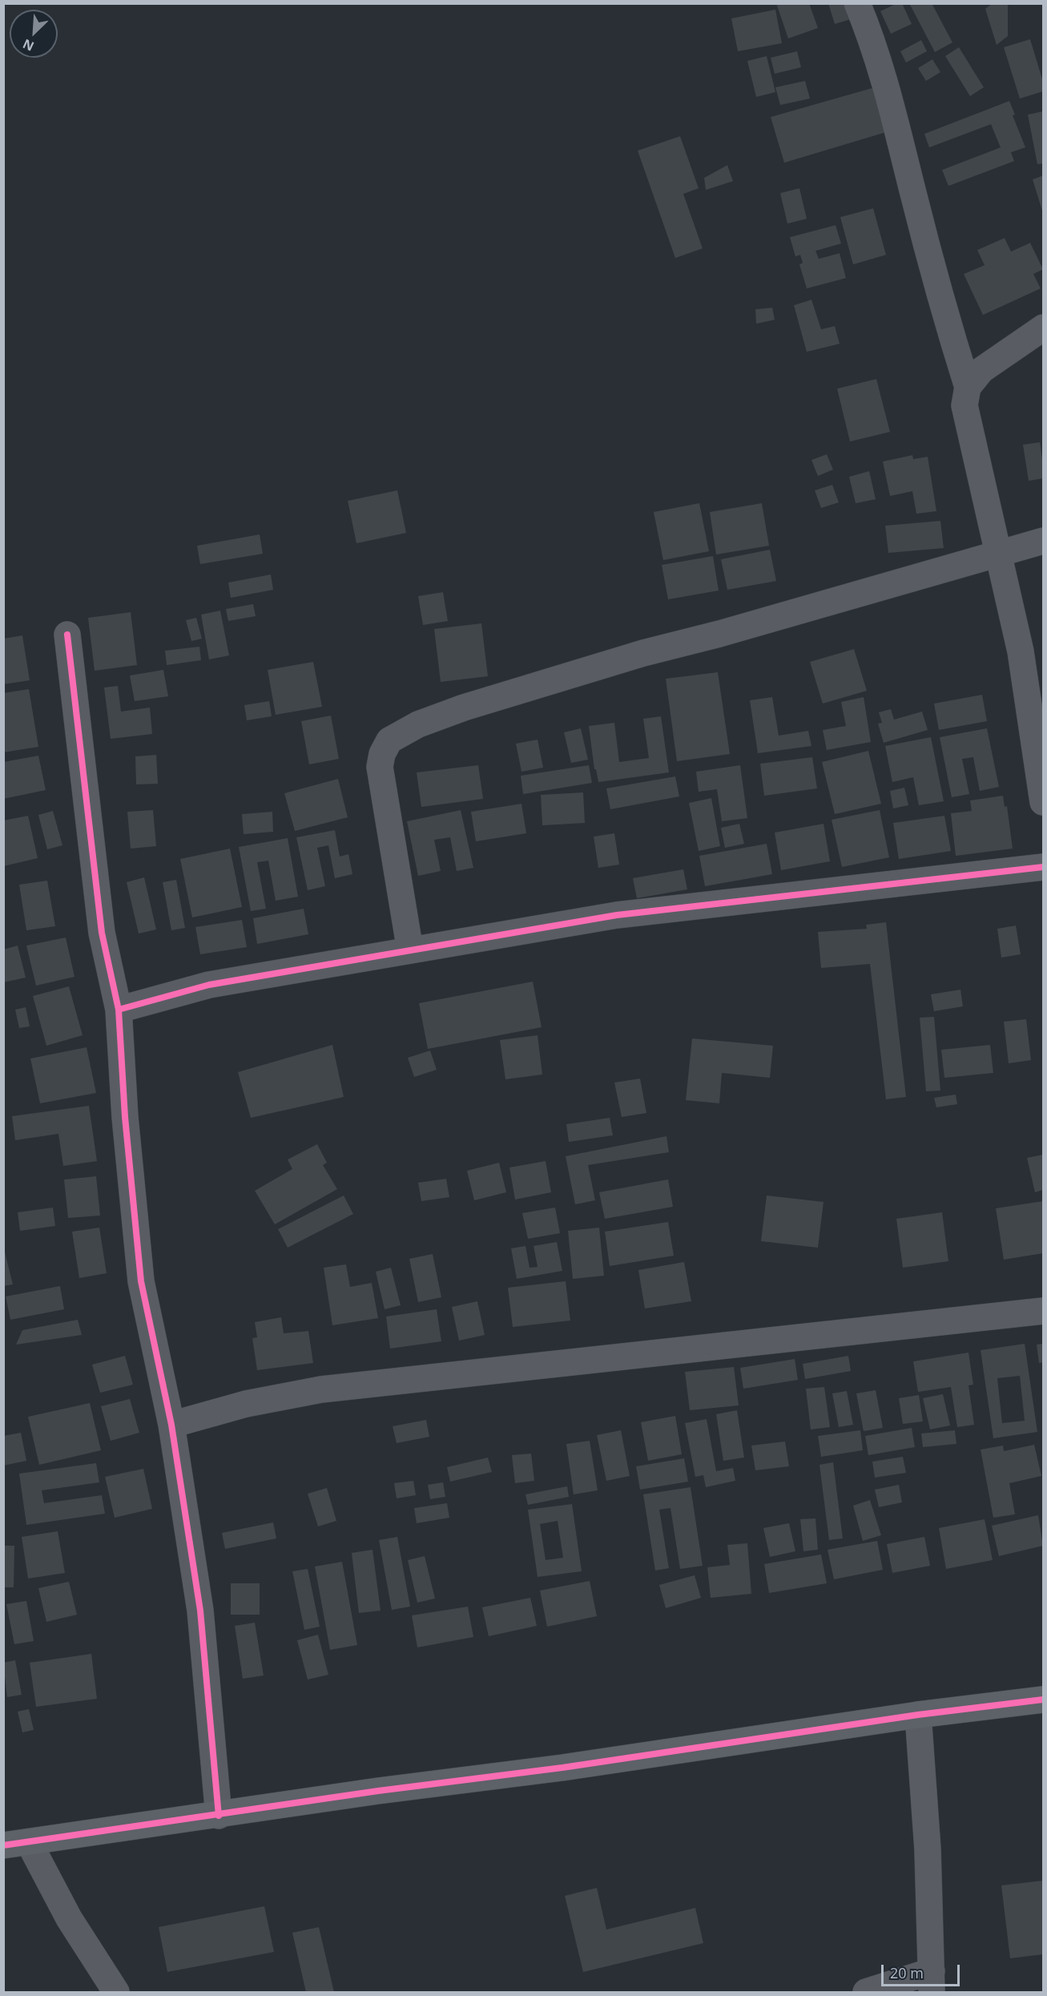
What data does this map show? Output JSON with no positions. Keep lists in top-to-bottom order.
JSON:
{
  "scale_bar": "20 m",
  "north": "bottom left"
}
